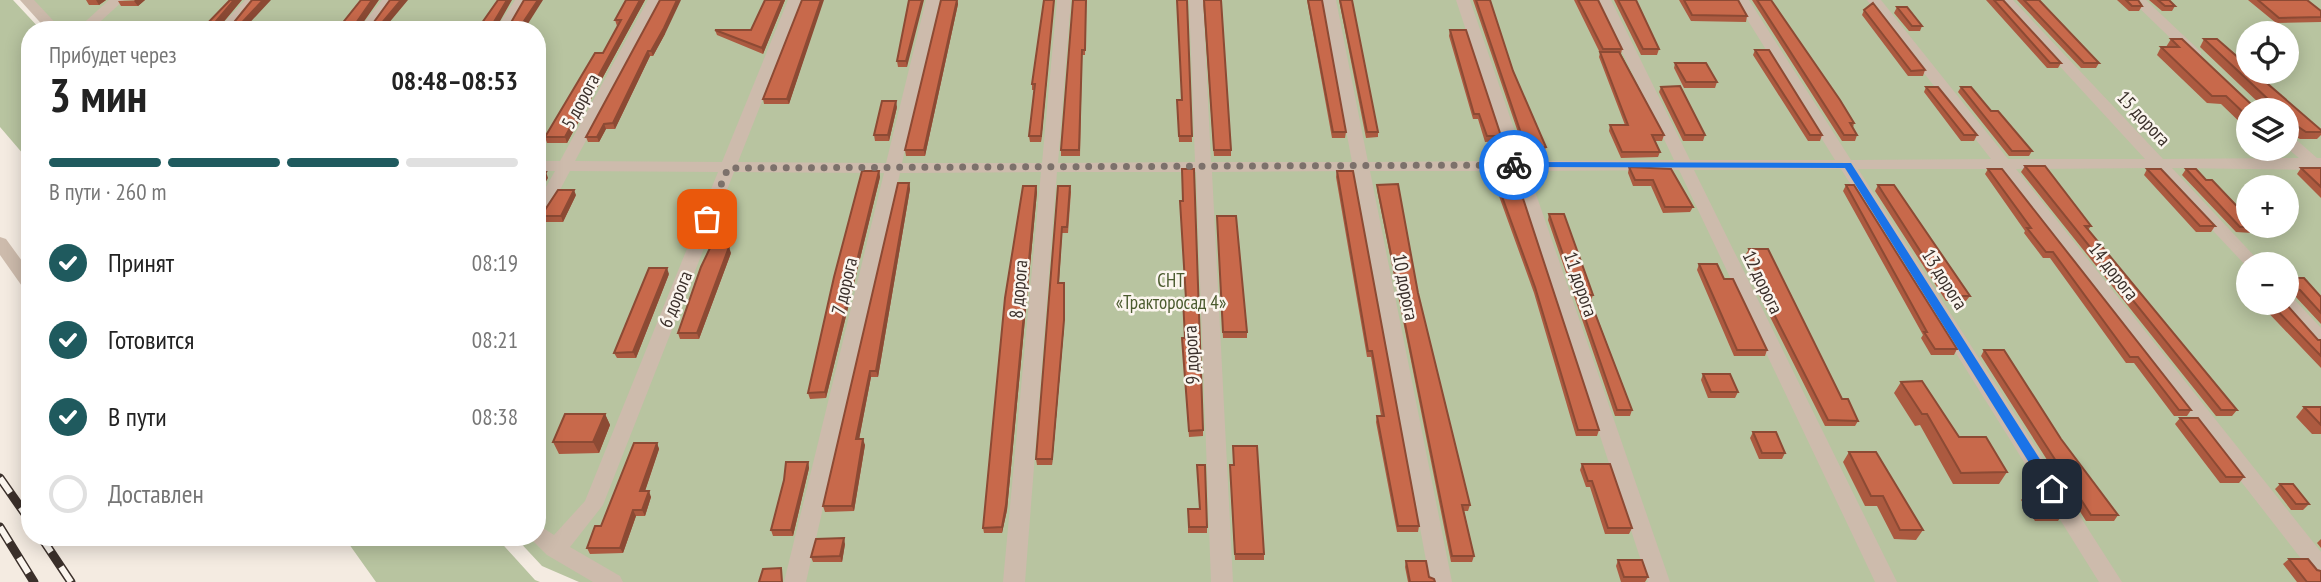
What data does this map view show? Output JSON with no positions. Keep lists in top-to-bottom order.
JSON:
{
  "streets": {
    "street": [
      "5 дорога",
      "15 дорога",
      "14 дорога",
      "13 дорога",
      "12 дорога",
      "11 дорога",
      "7 дорога",
      "10 дорога",
      "8 дорога",
      "6 дорога",
      "9 дорога"
    ]
  },
  "parks": ["СНТ «Тракторосад 4»"],
  "page": {
    "map_buttons": ["+", "−"],
    "heading": ["3 мин", "Прибудет через", "08:48–08:53"],
    "bar": "В пути · 260 m",
    "list": [
      ["Принят", "08:19"],
      ["Готовится", "08:21"],
      ["В пути", "08:38"],
      "Доставлен"
    ]
  }
}
